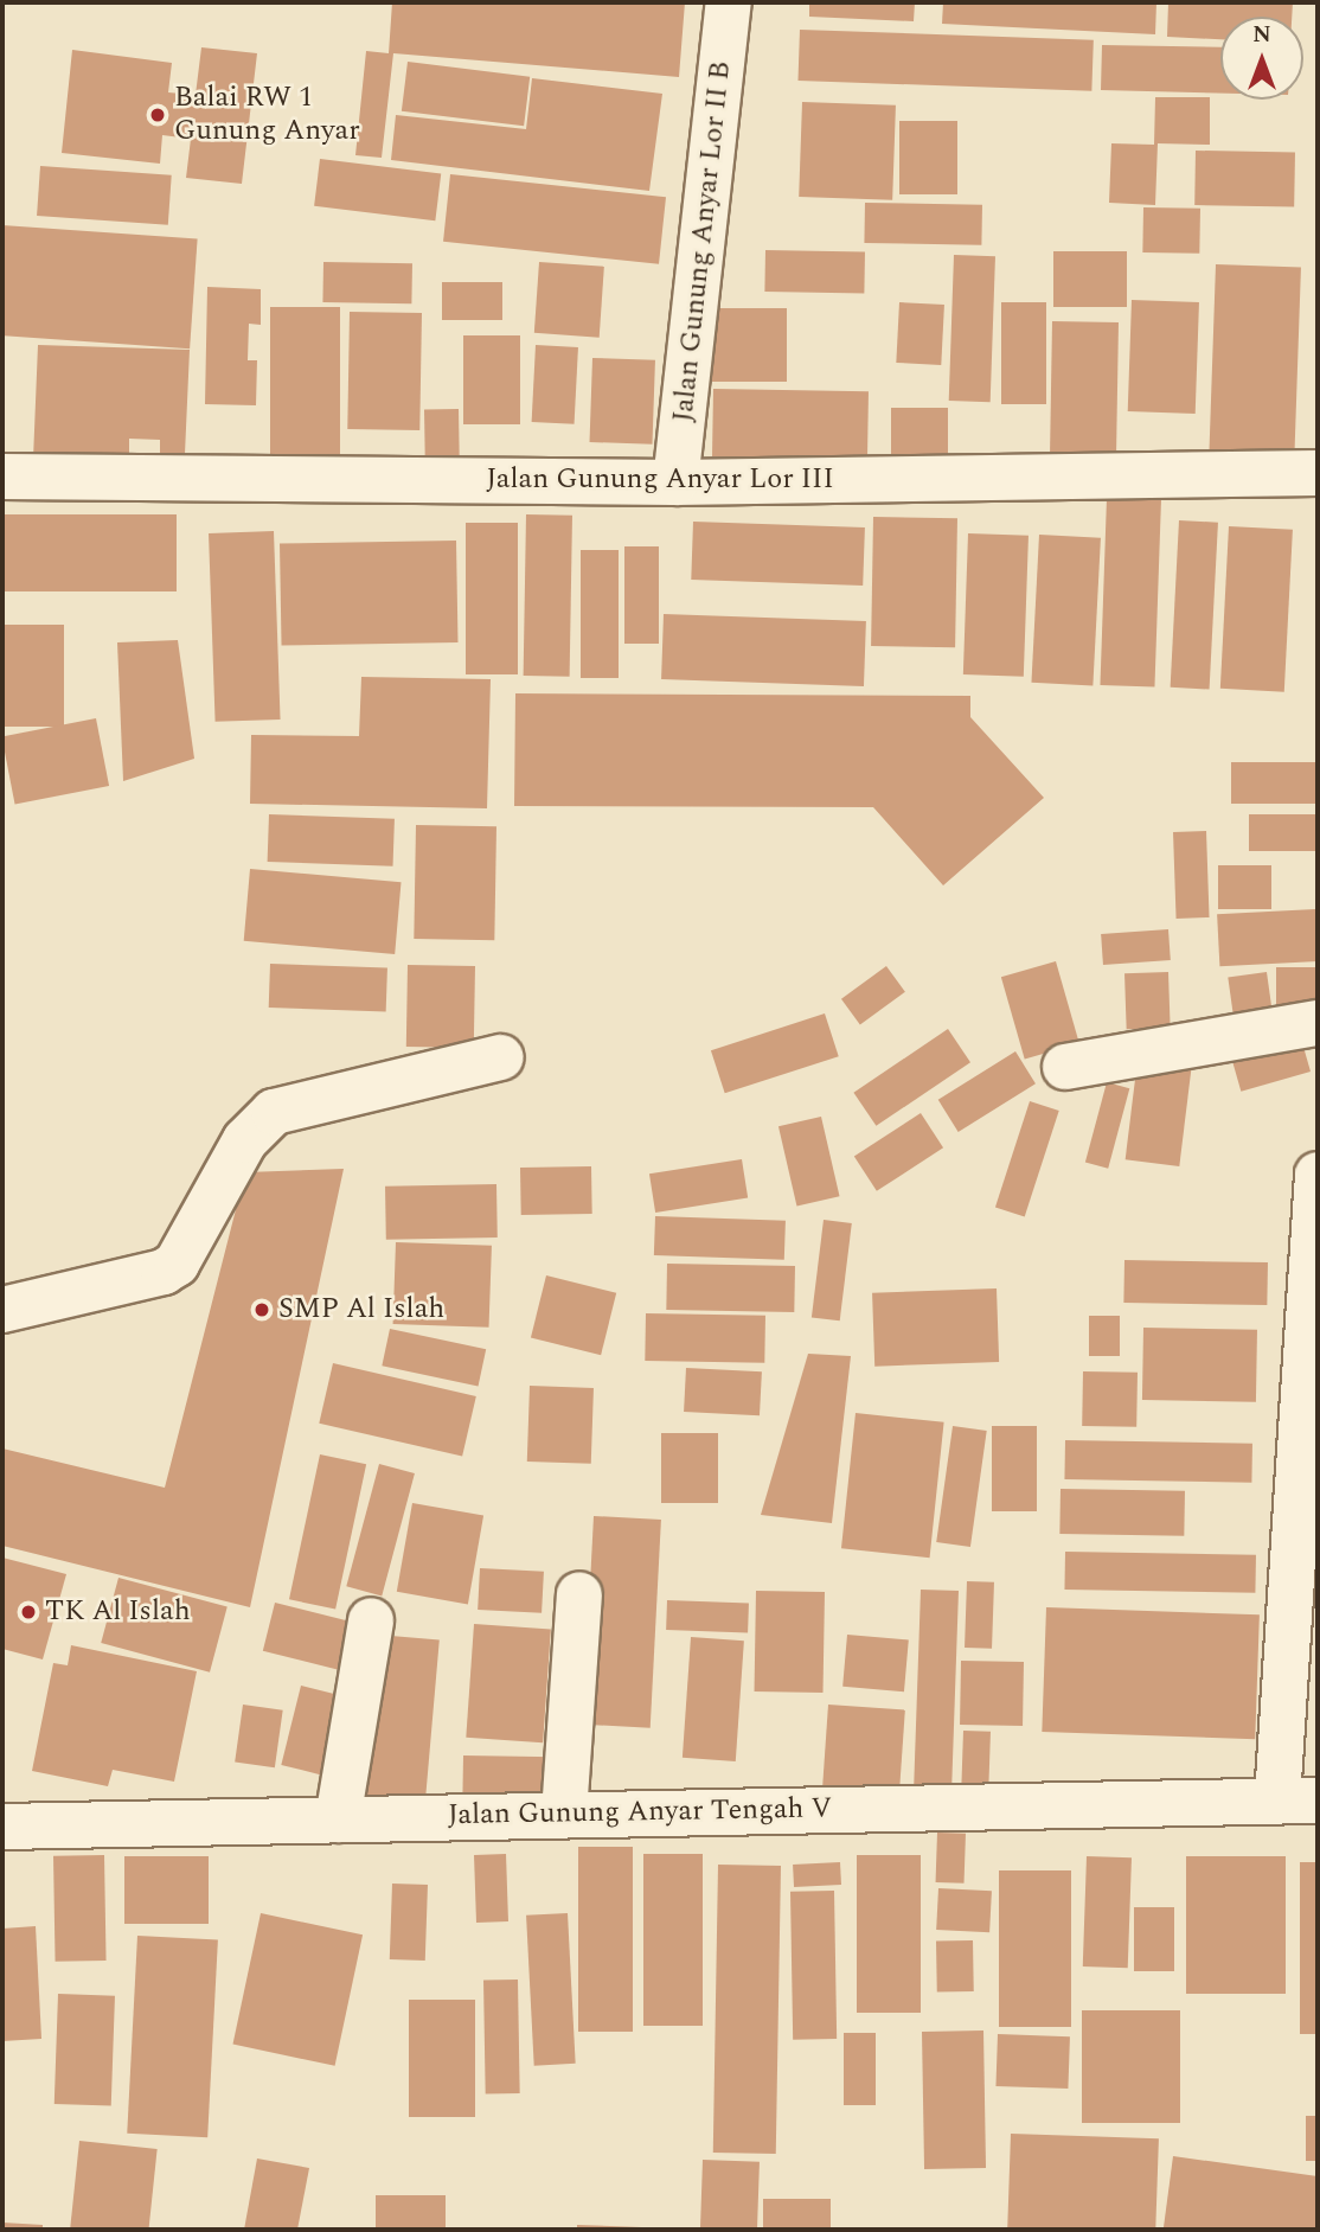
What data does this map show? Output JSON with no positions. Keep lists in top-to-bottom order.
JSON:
{
  "streets": {
    "street": ["Jalan Gunung Anyar Lor II B", "Jalan Gunung Anyar Lor III", "Jalan Gunung Anyar Tengah V"]
  },
  "crossings": [
    ["Jalan Gunung Anyar Lor II B", "Jalan Gunung Anyar Lor III"]
  ],
  "places": ["Balai RW 1 Gunung Anyar", "SMP Al Islah", "TK Al Islah"],
  "north": "top"
}
